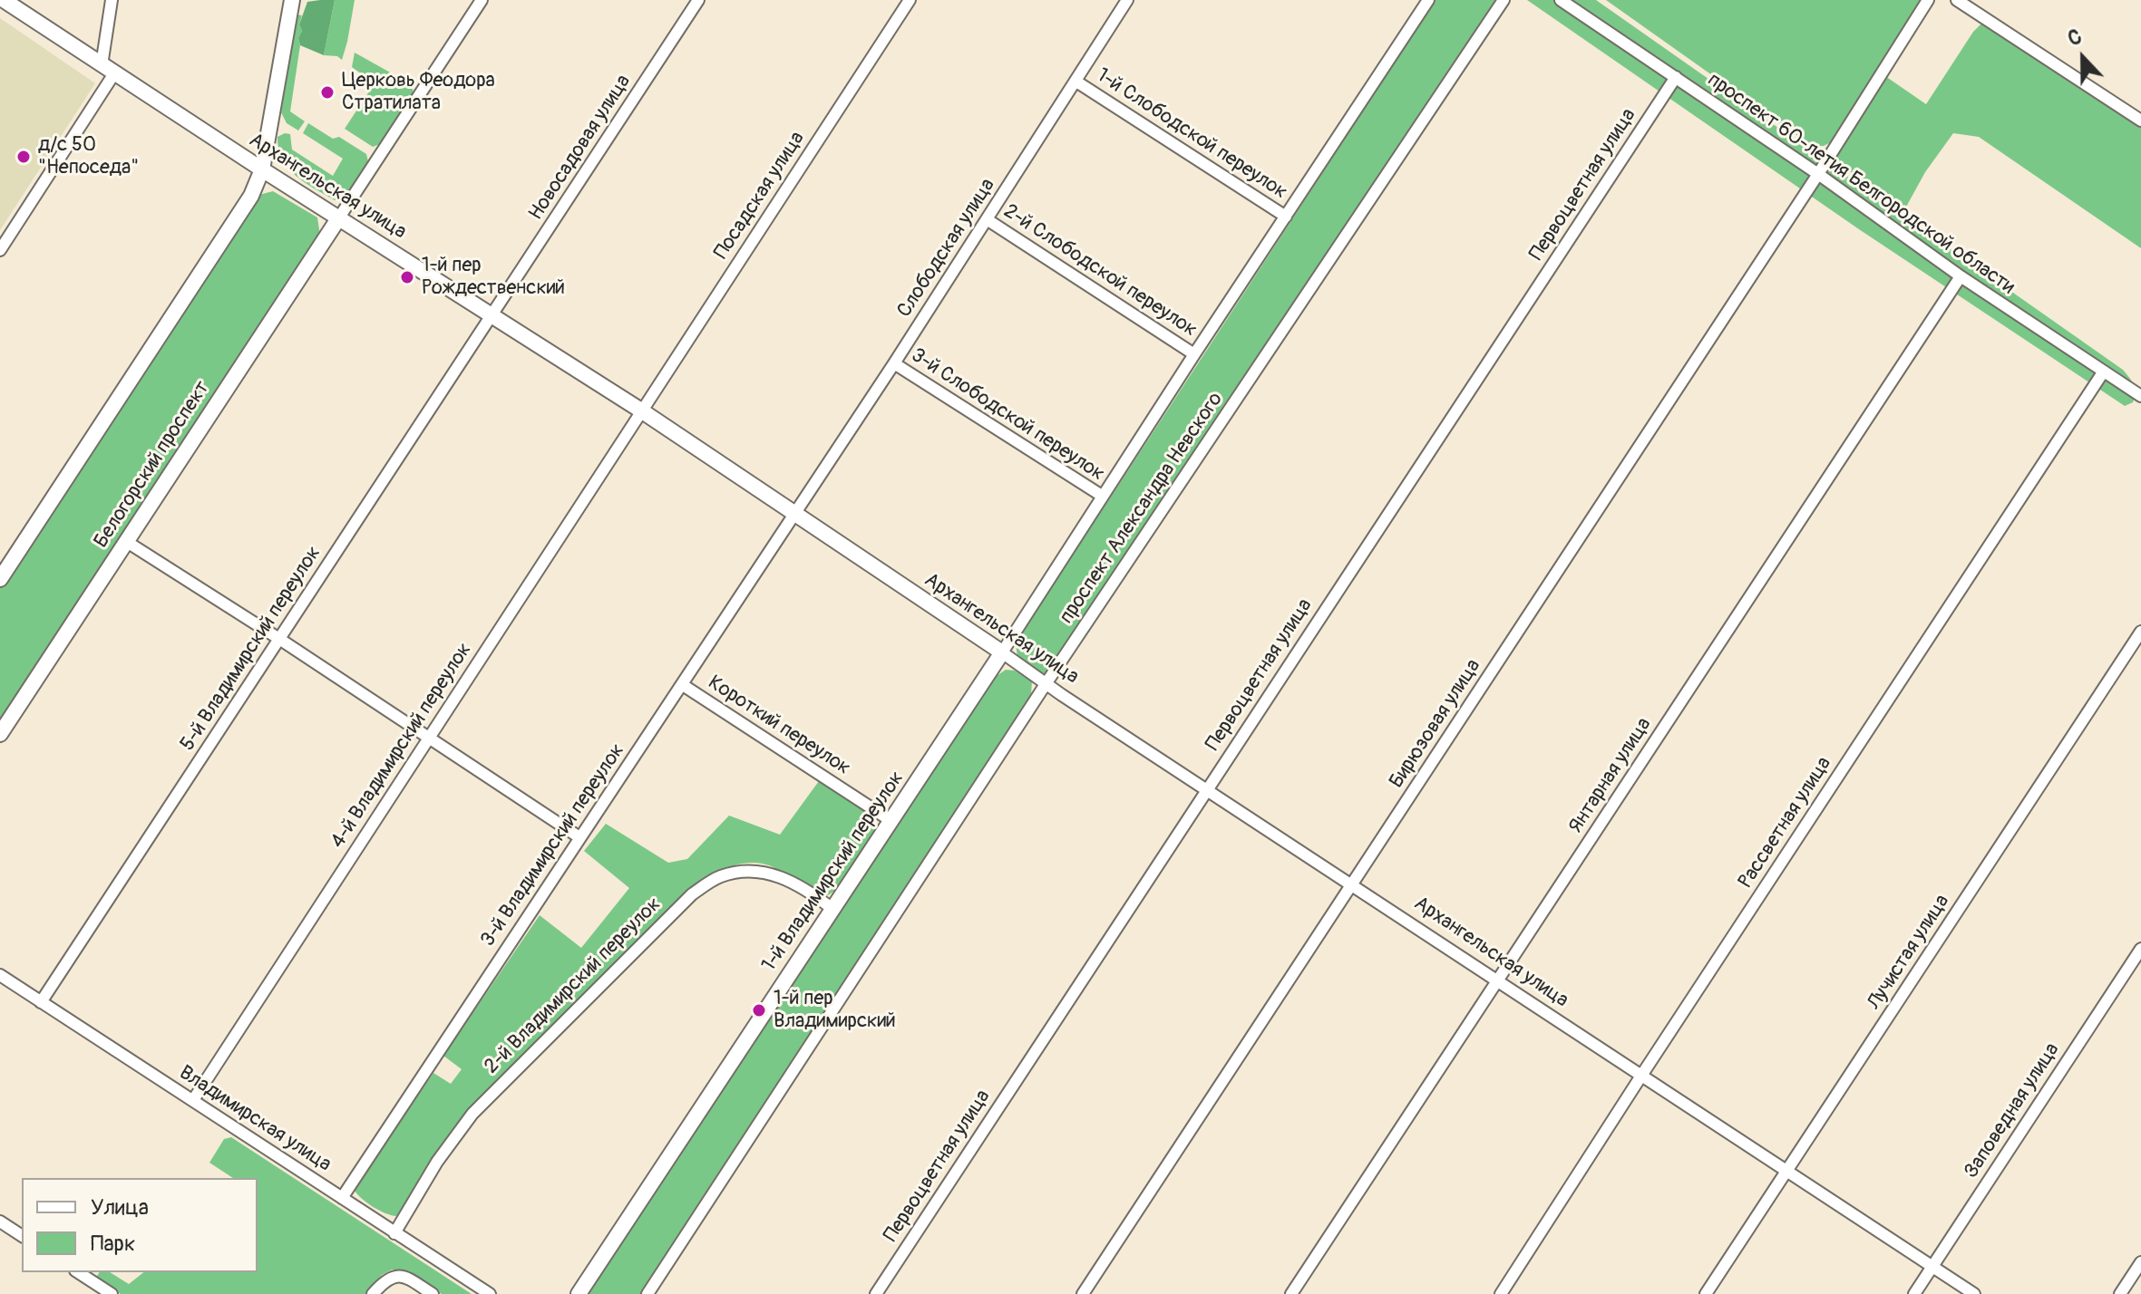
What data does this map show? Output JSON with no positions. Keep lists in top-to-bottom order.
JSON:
{
  "streets": {
    "street": [
      "1-й Слободской переулок",
      "Новосадовая улица",
      "проспект 60-летия Белгородской области",
      "Первоцветная улица",
      "Архангельская улица",
      "Посадская улица",
      "Слободская улица",
      "2-й Слободской переулок",
      "3-й Слободской переулок",
      "Белогорский проспект",
      "проспект Александра Невского",
      "5-й Владимирский переулок",
      "Бирюзовая улица",
      "Короткий переулок",
      "4-й Владимирский переулок",
      "Янтарная улица",
      "Рассветная улица",
      "3-й Владимирский переулок",
      "1-й Владимирский переулок",
      "Лучистая улица",
      "2-й Владимирский переулок",
      "Заповедная улица",
      "Владимирская улица"
    ]
  },
  "crossings": [
    ["1-й Слободской переулок", "Слободская улица"],
    ["1-й Слободской переулок", "проспект Александра Невского"],
    ["Новосадовая улица", "Архангельская улица"],
    ["Новосадовая улица", "5-й Владимирский переулок"],
    ["проспект 60-летия Белгородской области", "Первоцветная улица"],
    ["проспект 60-летия Белгородской области", "Бирюзовая улица"],
    ["проспект 60-летия Белгородской области", "Янтарная улица"],
    ["проспект 60-летия Белгородской области", "Рассветная улица"],
    ["Первоцветная улица", "Архангельская улица"],
    ["Архангельская улица", "Посадская улица"],
    ["Архангельская улица", "Слободская улица"],
    ["Архангельская улица", "Белогорский проспект"],
    ["Архангельская улица", "проспект Александра Невского"],
    ["Архангельская улица", "5-й Владимирский переулок"],
    ["Архангельская улица", "Бирюзовая улица"],
    ["Архангельская улица", "4-й Владимирский переулок"],
    ["Архангельская улица", "Янтарная улица"],
    ["Архангельская улица", "Рассветная улица"],
    ["Архангельская улица", "3-й Владимирский переулок"],
    ["Архангельская улица", "1-й Владимирский переулок"],
    ["Архангельская улица", "Лучистая улица"],
    ["Архангельская улица", "Заповедная улица"],
    ["Посадская улица", "4-й Владимирский переулок"],
    ["Слободская улица", "2-й Слободской переулок"],
    ["Слободская улица", "3-й Слободской переулок"],
    ["Слободская улица", "3-й Владимирский переулок"],
    ["2-й Слободской переулок", "проспект Александра Невского"],
    ["3-й Слободской переулок", "проспект Александра Невского"],
    ["проспект Александра Невского", "1-й Владимирский переулок"],
    ["5-й Владимирский переулок", "Владимирская улица"],
    ["Короткий переулок", "3-й Владимирский переулок"],
    ["Короткий переулок", "1-й Владимирский переулок"],
    ["4-й Владимирский переулок", "Владимирская улица"],
    ["3-й Владимирский переулок", "Владимирская улица"],
    ["1-й Владимирский переулок", "2-й Владимирский переулок"],
    ["2-й Владимирский переулок", "Владимирская улица"]
  ],
  "places": [
    "Церковь Феодора Стратилата",
    "д/с 50 \"Непоседа\"",
    "1-й пер Рождественский",
    "1-й пер Владимирский"
  ],
  "legend": ["Улица", "Парк"],
  "north": "top"
}
